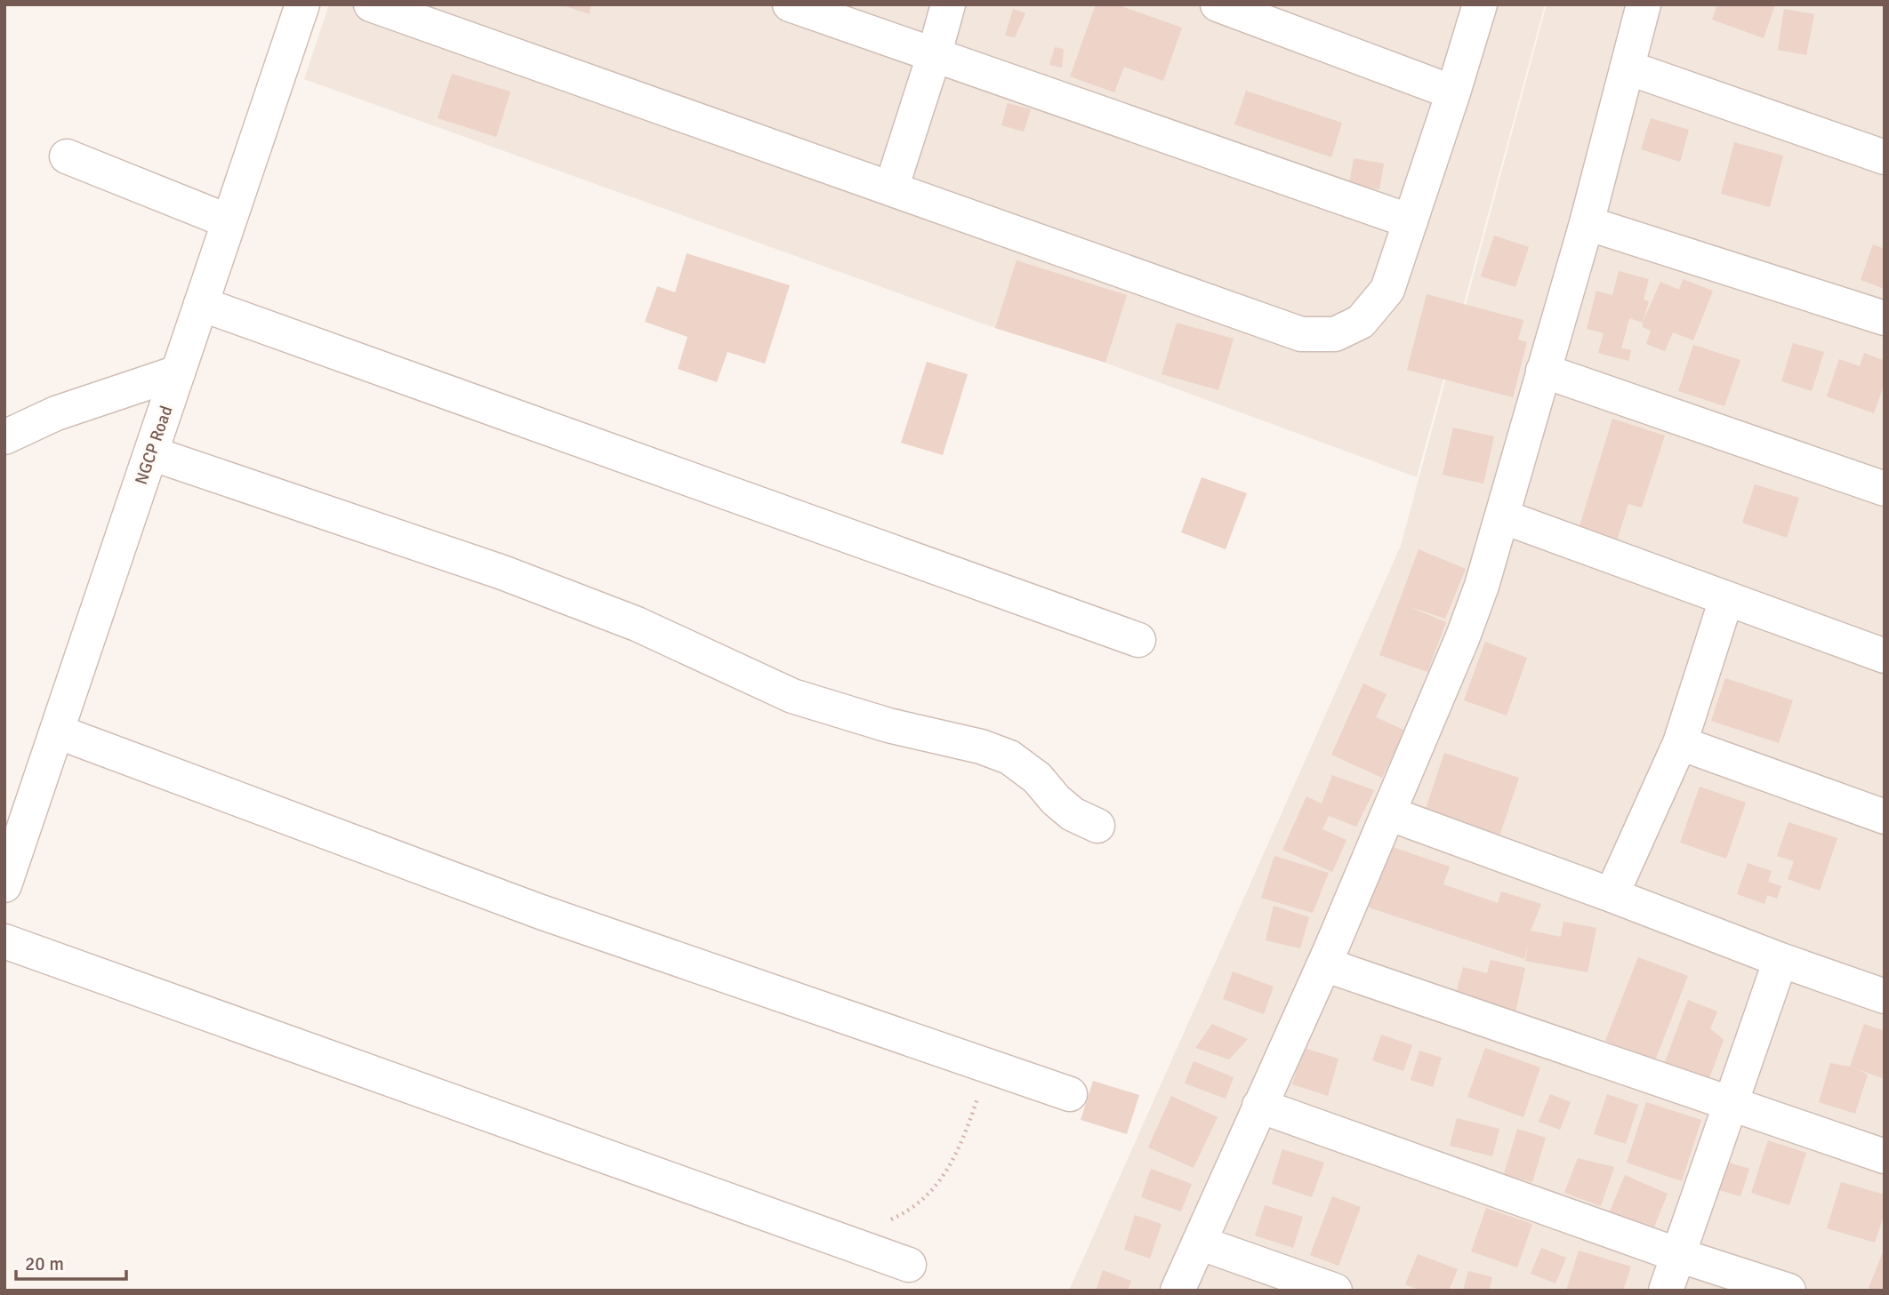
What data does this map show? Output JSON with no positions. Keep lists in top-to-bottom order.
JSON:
{
  "streets": {
    "street": ["NGCP Road"]
  },
  "scale_bar": "20 m"
}
